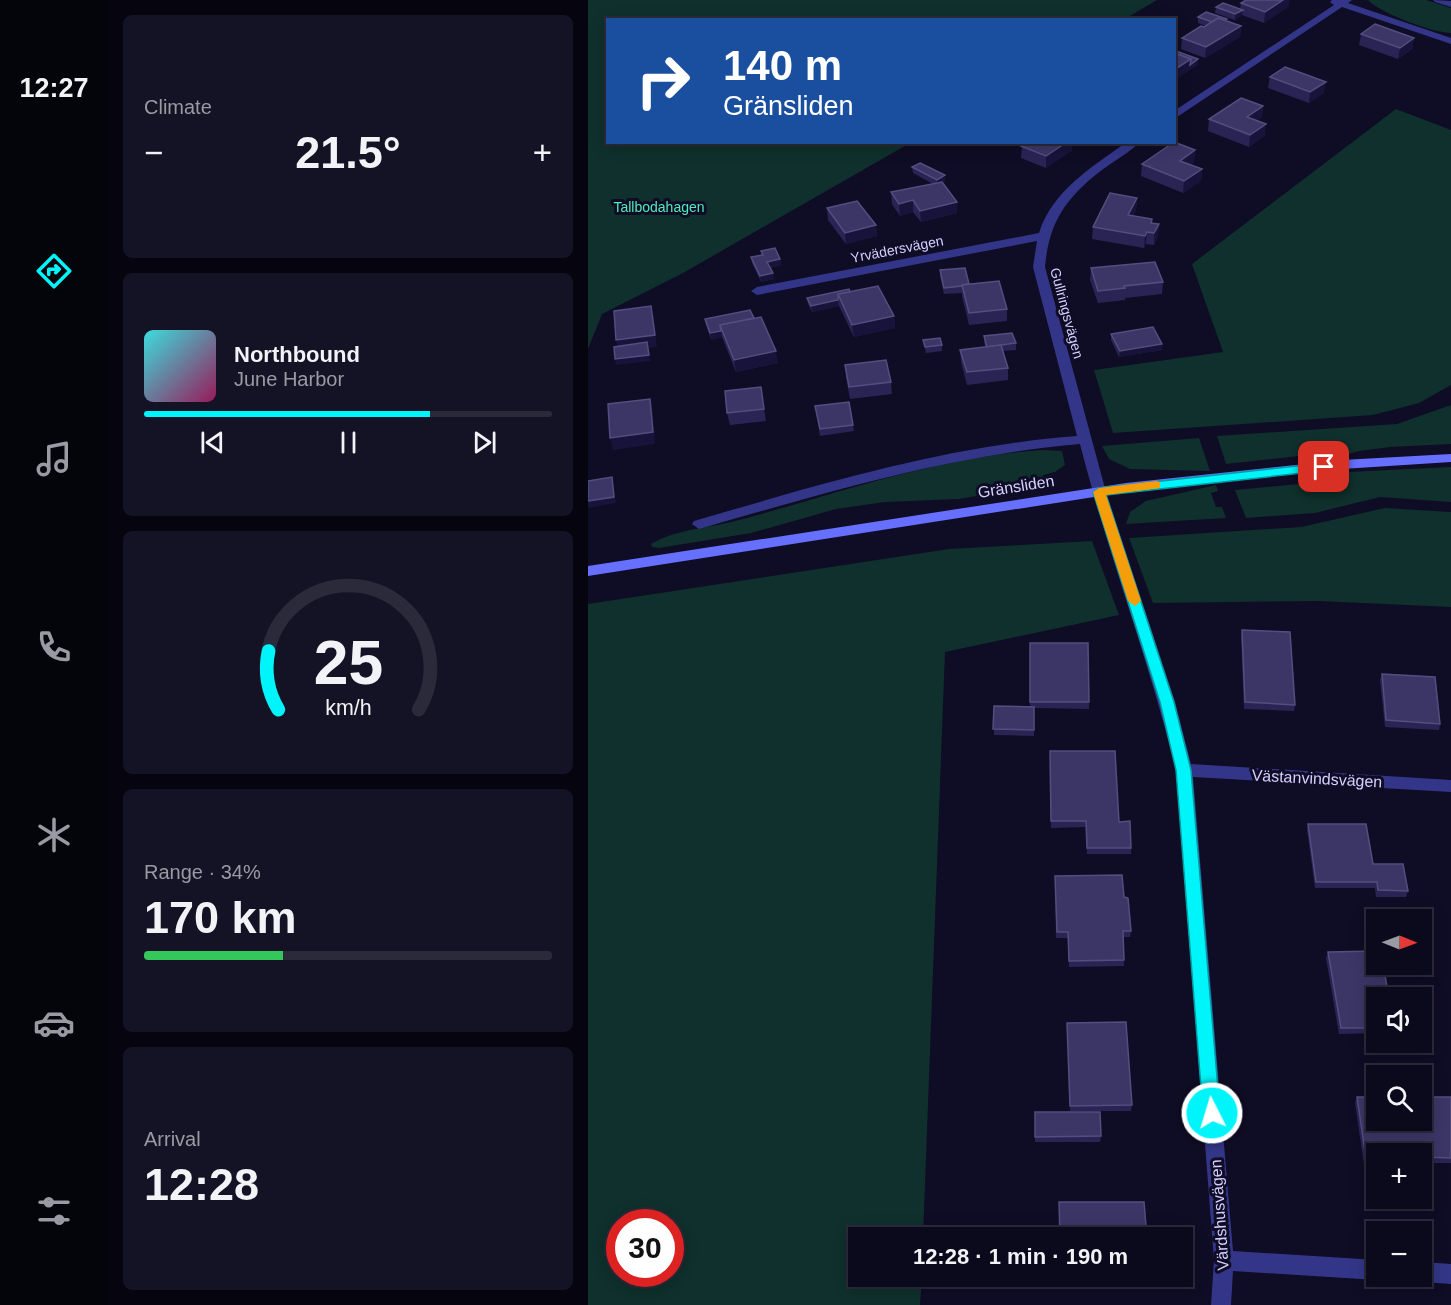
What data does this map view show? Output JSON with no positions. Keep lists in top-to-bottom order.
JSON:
{
  "streets": {
    "street": [
      "Yrvädersvägen",
      "Gullringsvägen",
      "Gränsliden",
      "Västanvindsvägen",
      "Värdshusvägen"
    ]
  },
  "crossings": [
    ["Yrvädersvägen", "Gullringsvägen"],
    ["Gullringsvägen", "Gränsliden"],
    ["Gullringsvägen", "Värdshusvägen"],
    ["Gränsliden", "Värdshusvägen"],
    ["Västanvindsvägen", "Värdshusvägen"]
  ],
  "parks": ["Tallbodahagen"],
  "north": "right",
  "page": {
    "tabs": "12:27",
    "tile": [
      "Climate",
      ["Range · 34%", "170 km"],
      ["Arrival", "12:28"]
    ],
    "turn": ["140 m", "Gränsliden"],
    "heat": ["−", "21.5°", "+"],
    "song": ["Northbound", "June Harbor"],
    "map_buttons": ["+", "−"],
    "limit": "30",
    "trip": "12:28 · 1 min · 190 m",
    "gauge": ["25", "km/h"]
  }
}
